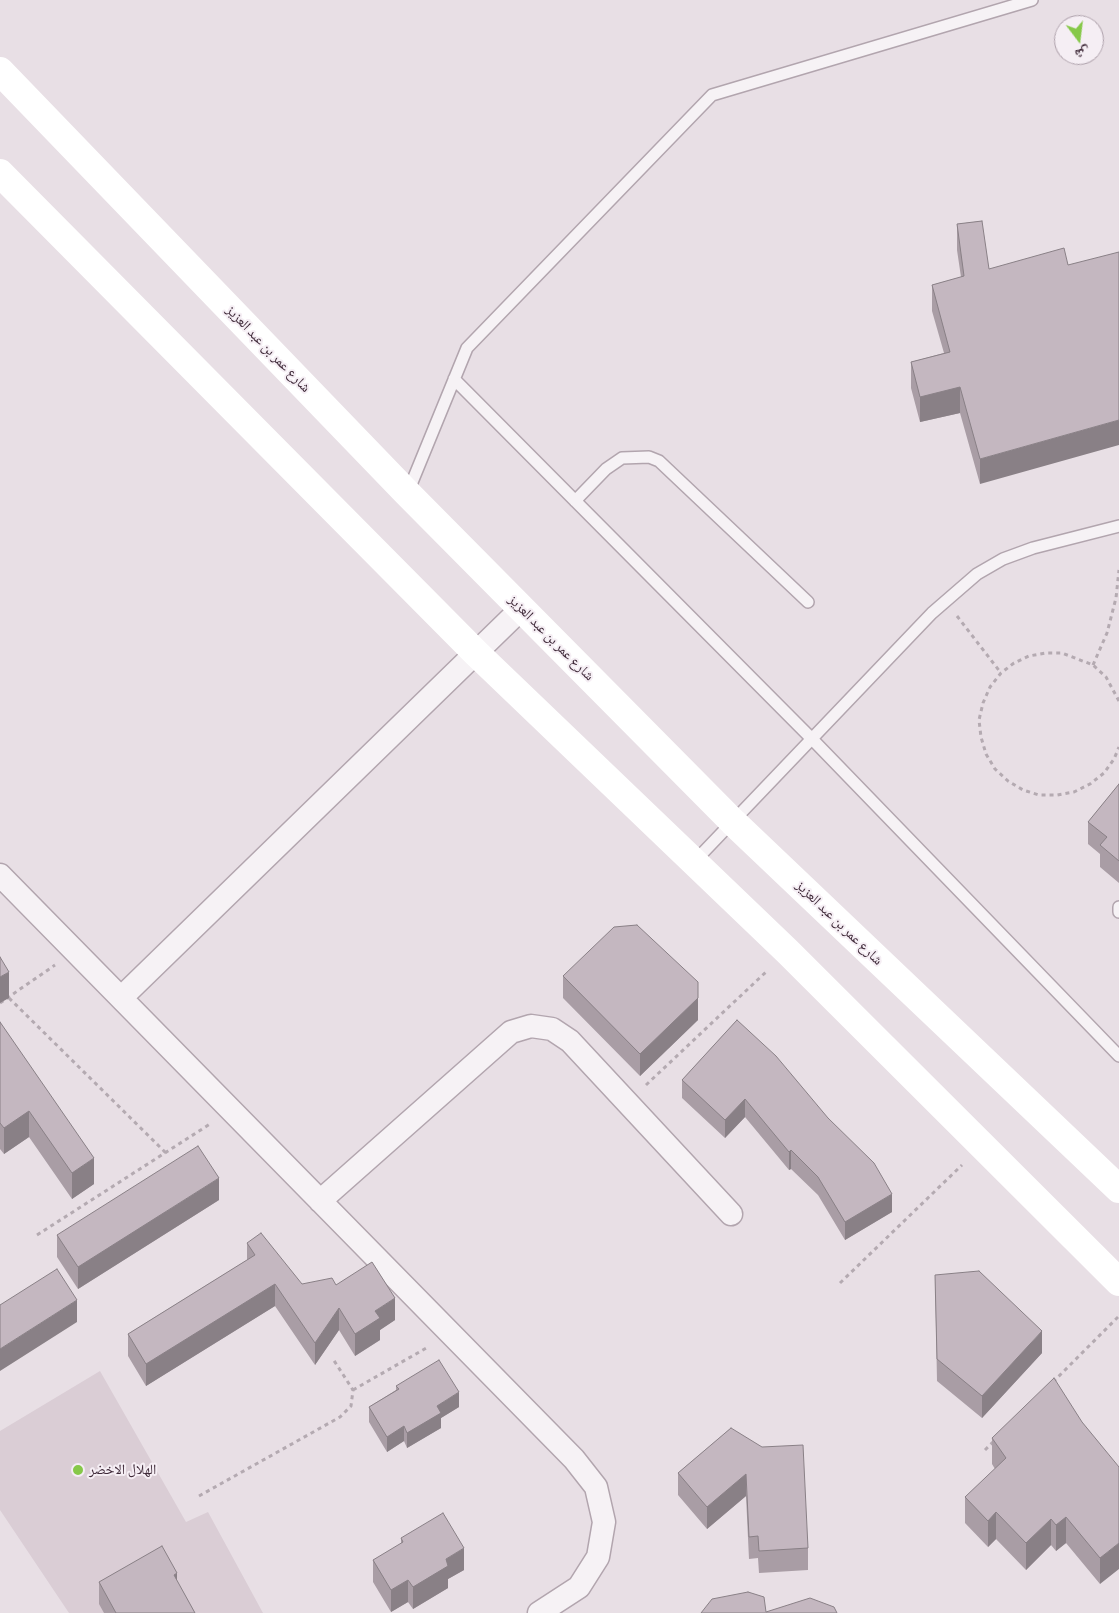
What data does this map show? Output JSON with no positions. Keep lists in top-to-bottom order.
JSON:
{
  "streets": {
    "street": ["شارع عمر بن عبد العزيز"]
  },
  "places": ["الهلال الاخضر"],
  "north": "bottom"
}
